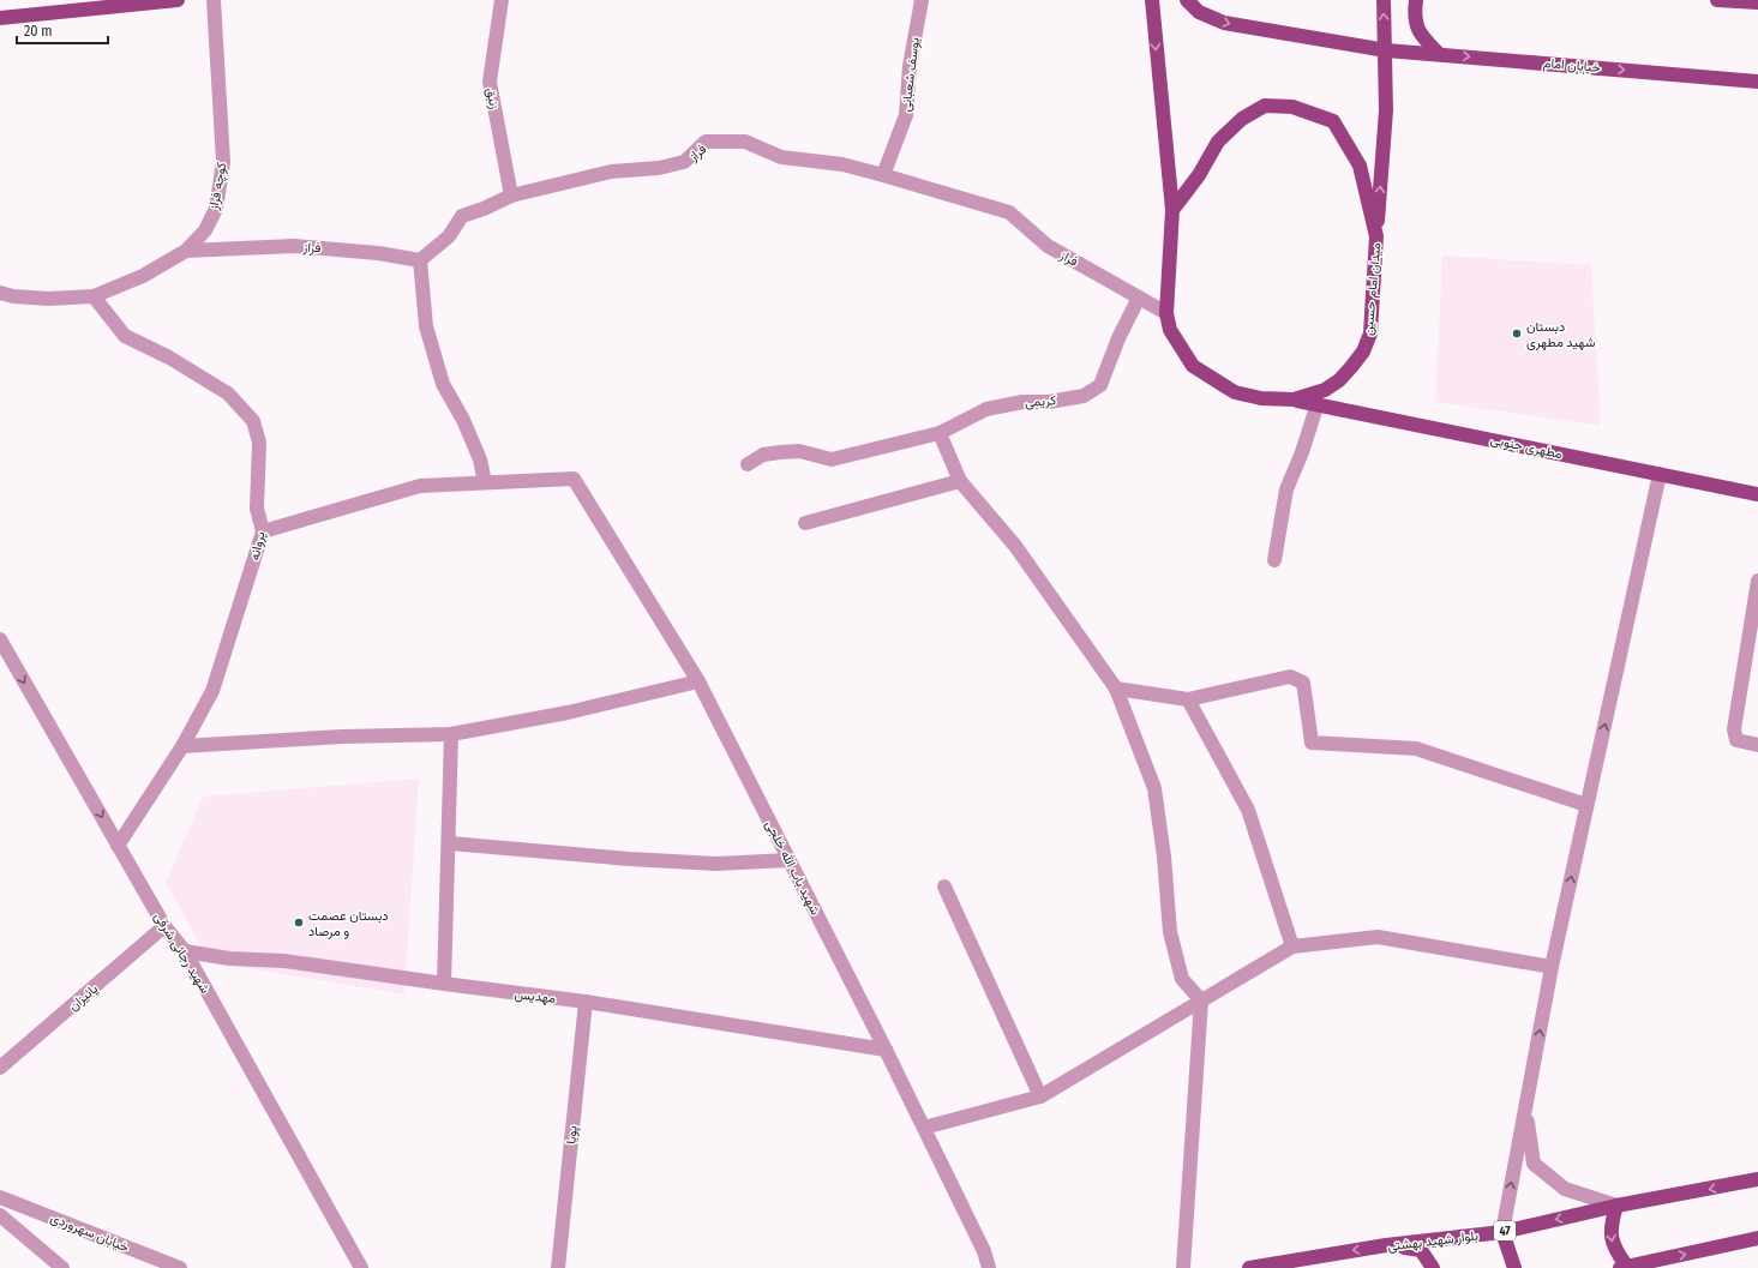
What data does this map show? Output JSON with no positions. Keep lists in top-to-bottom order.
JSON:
{
  "streets": {
    "main road": [
      "خیابان امام",
      "میدان امام حسین",
      "مطهری جنوبی",
      "47",
      "بلوار شهید بهشتی"
    ],
    "street": [
      "یوسف شعبانی",
      "زنبق",
      "فراز",
      "کوچه فراز",
      "کریمی",
      "پروانه",
      "شهید باب الله خلجی",
      "شهید رجائی شرقی",
      "مهدیس",
      "پائیزان",
      "پویا",
      "خیابان سهروردی"
    ]
  },
  "crossings": [
    ["یوسف شعبانی", "فراز"],
    ["زنبق", "فراز"],
    ["فراز", "کوچه فراز"],
    ["فراز", "میدان امام حسین"],
    ["فراز", "کریمی"],
    ["کوچه فراز", "پروانه"],
    ["میدان امام حسین", "مطهری جنوبی"],
    ["پروانه", "شهید رجائی شرقی"],
    ["شهید باب الله خلجی", "مهدیس"],
    ["شهید رجائی شرقی", "مهدیس"],
    ["شهید رجائی شرقی", "پائیزان"],
    ["مهدیس", "پویا"]
  ],
  "one_way": ["خیابان امام"],
  "places": ["دبستان شهید مطهری", "دبستان عصمت و مرصاد"],
  "scale_bar": "20 m"
}
